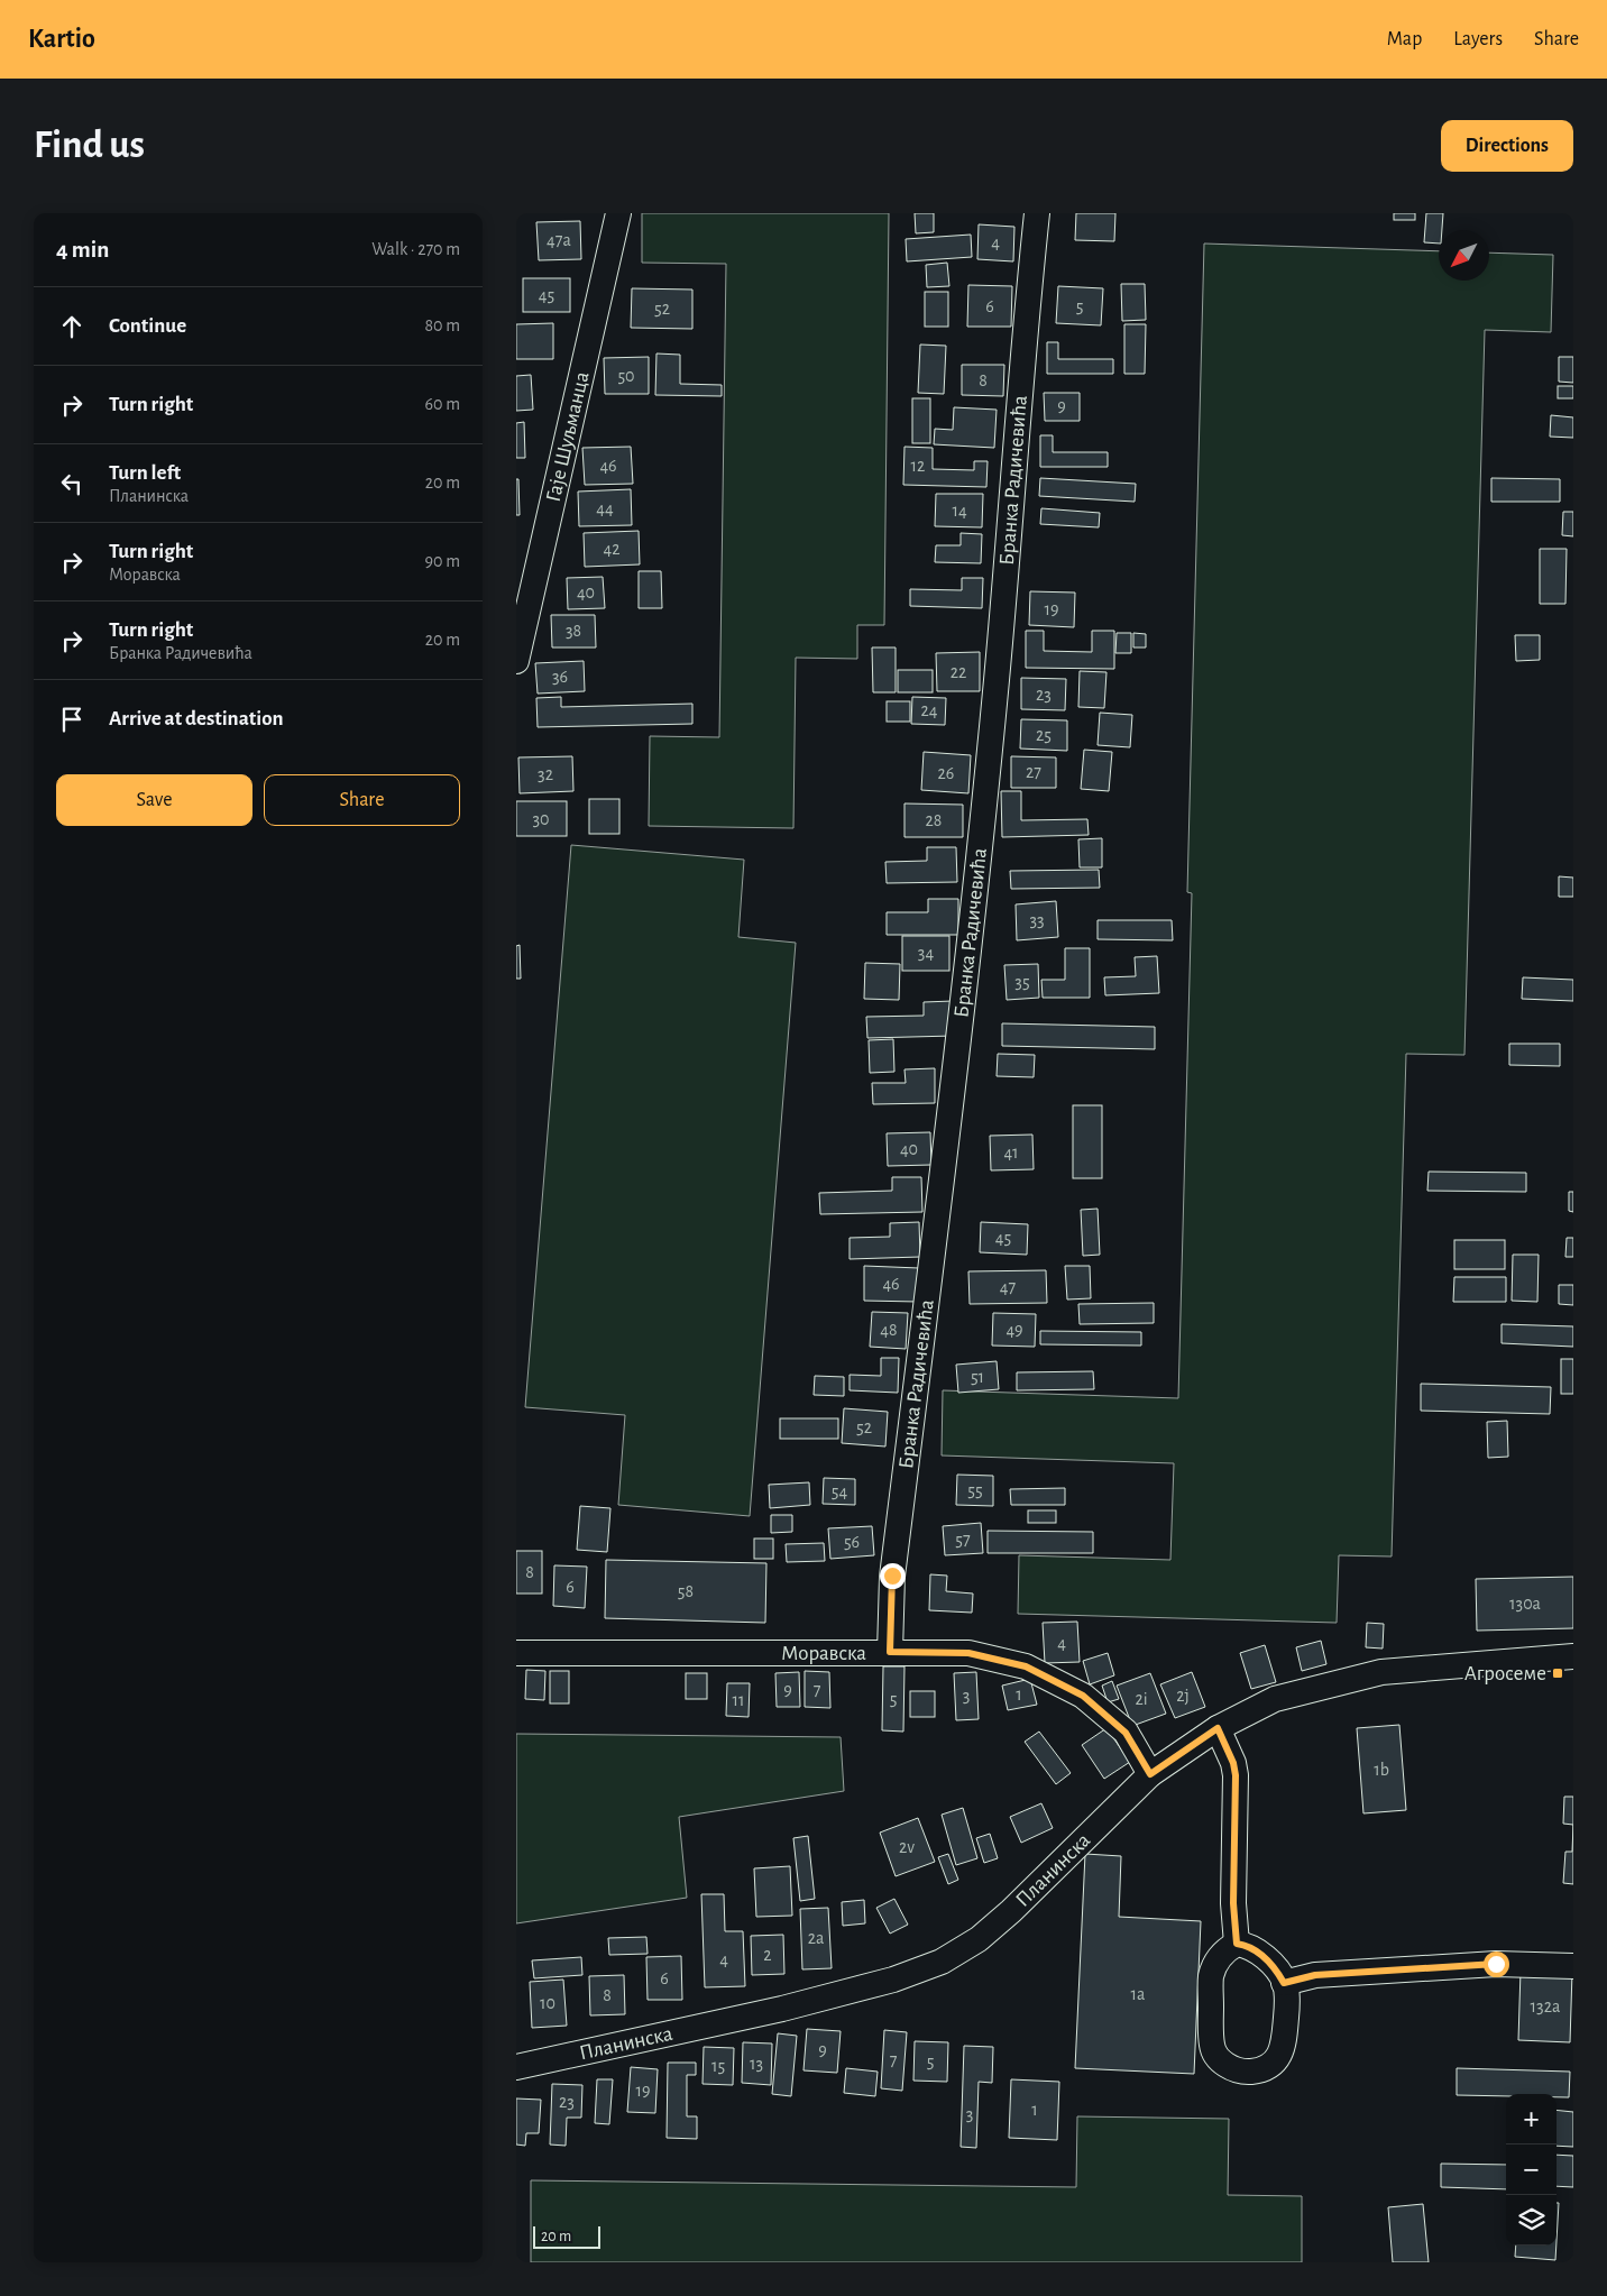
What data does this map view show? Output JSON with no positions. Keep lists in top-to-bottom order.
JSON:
{
  "streets": {
    "street": [
      "Гаје Шуљманца",
      "Бранка Радичевића",
      "Моравска",
      "Планинска"
    ]
  },
  "crossings": [
    ["Бранка Радичевића", "Моравска"],
    ["Моравска", "Планинска"]
  ],
  "places": {
    "transit": ["Агросеме"]
  },
  "house_numbers": [
    "47a",
    "4",
    "45",
    "6",
    "5",
    "52",
    "50",
    "8",
    "9",
    "46",
    "12",
    "44",
    "14",
    "42",
    "40",
    "19",
    "38",
    "22",
    "36",
    "23",
    "24",
    "25",
    "27",
    "26",
    "32",
    "30",
    "28",
    "33",
    "34",
    "35",
    "40",
    "41",
    "45",
    "46",
    "47",
    "48",
    "49",
    "51",
    "52",
    "55",
    "54",
    "57",
    "56",
    "8",
    "6",
    "58",
    "130a",
    "4",
    "9",
    "7",
    "1",
    "3",
    "2j",
    "5",
    "2i",
    "11",
    "1b",
    "2v",
    "2a",
    "2",
    "4",
    "6",
    "1a",
    "8",
    "10",
    "132a",
    "9",
    "7",
    "5",
    "13",
    "15",
    "19",
    "23",
    "1",
    "3"
  ],
  "scale_bar": "20 m",
  "north": "bottom left",
  "page": {
    "header": "Kartio",
    "nav": ["Map", "Layers", "Share"],
    "buttons": [
      "Directions",
      ["Save", "Share"]
    ],
    "title": "Find us",
    "heading": ["4 min", "Walk · 270 m"],
    "list": [
      ["Continue", "80 m"],
      ["Turn right", "60 m"],
      ["Turn left", "Планинска", "20 m"],
      ["Turn right", "Моравска", "90 m"],
      ["Turn right", "Бранка Радичевића", "20 m"],
      "Arrive at destination"
    ],
    "map_buttons": ["+", "−"],
    "scale": "20 m"
  }
}
